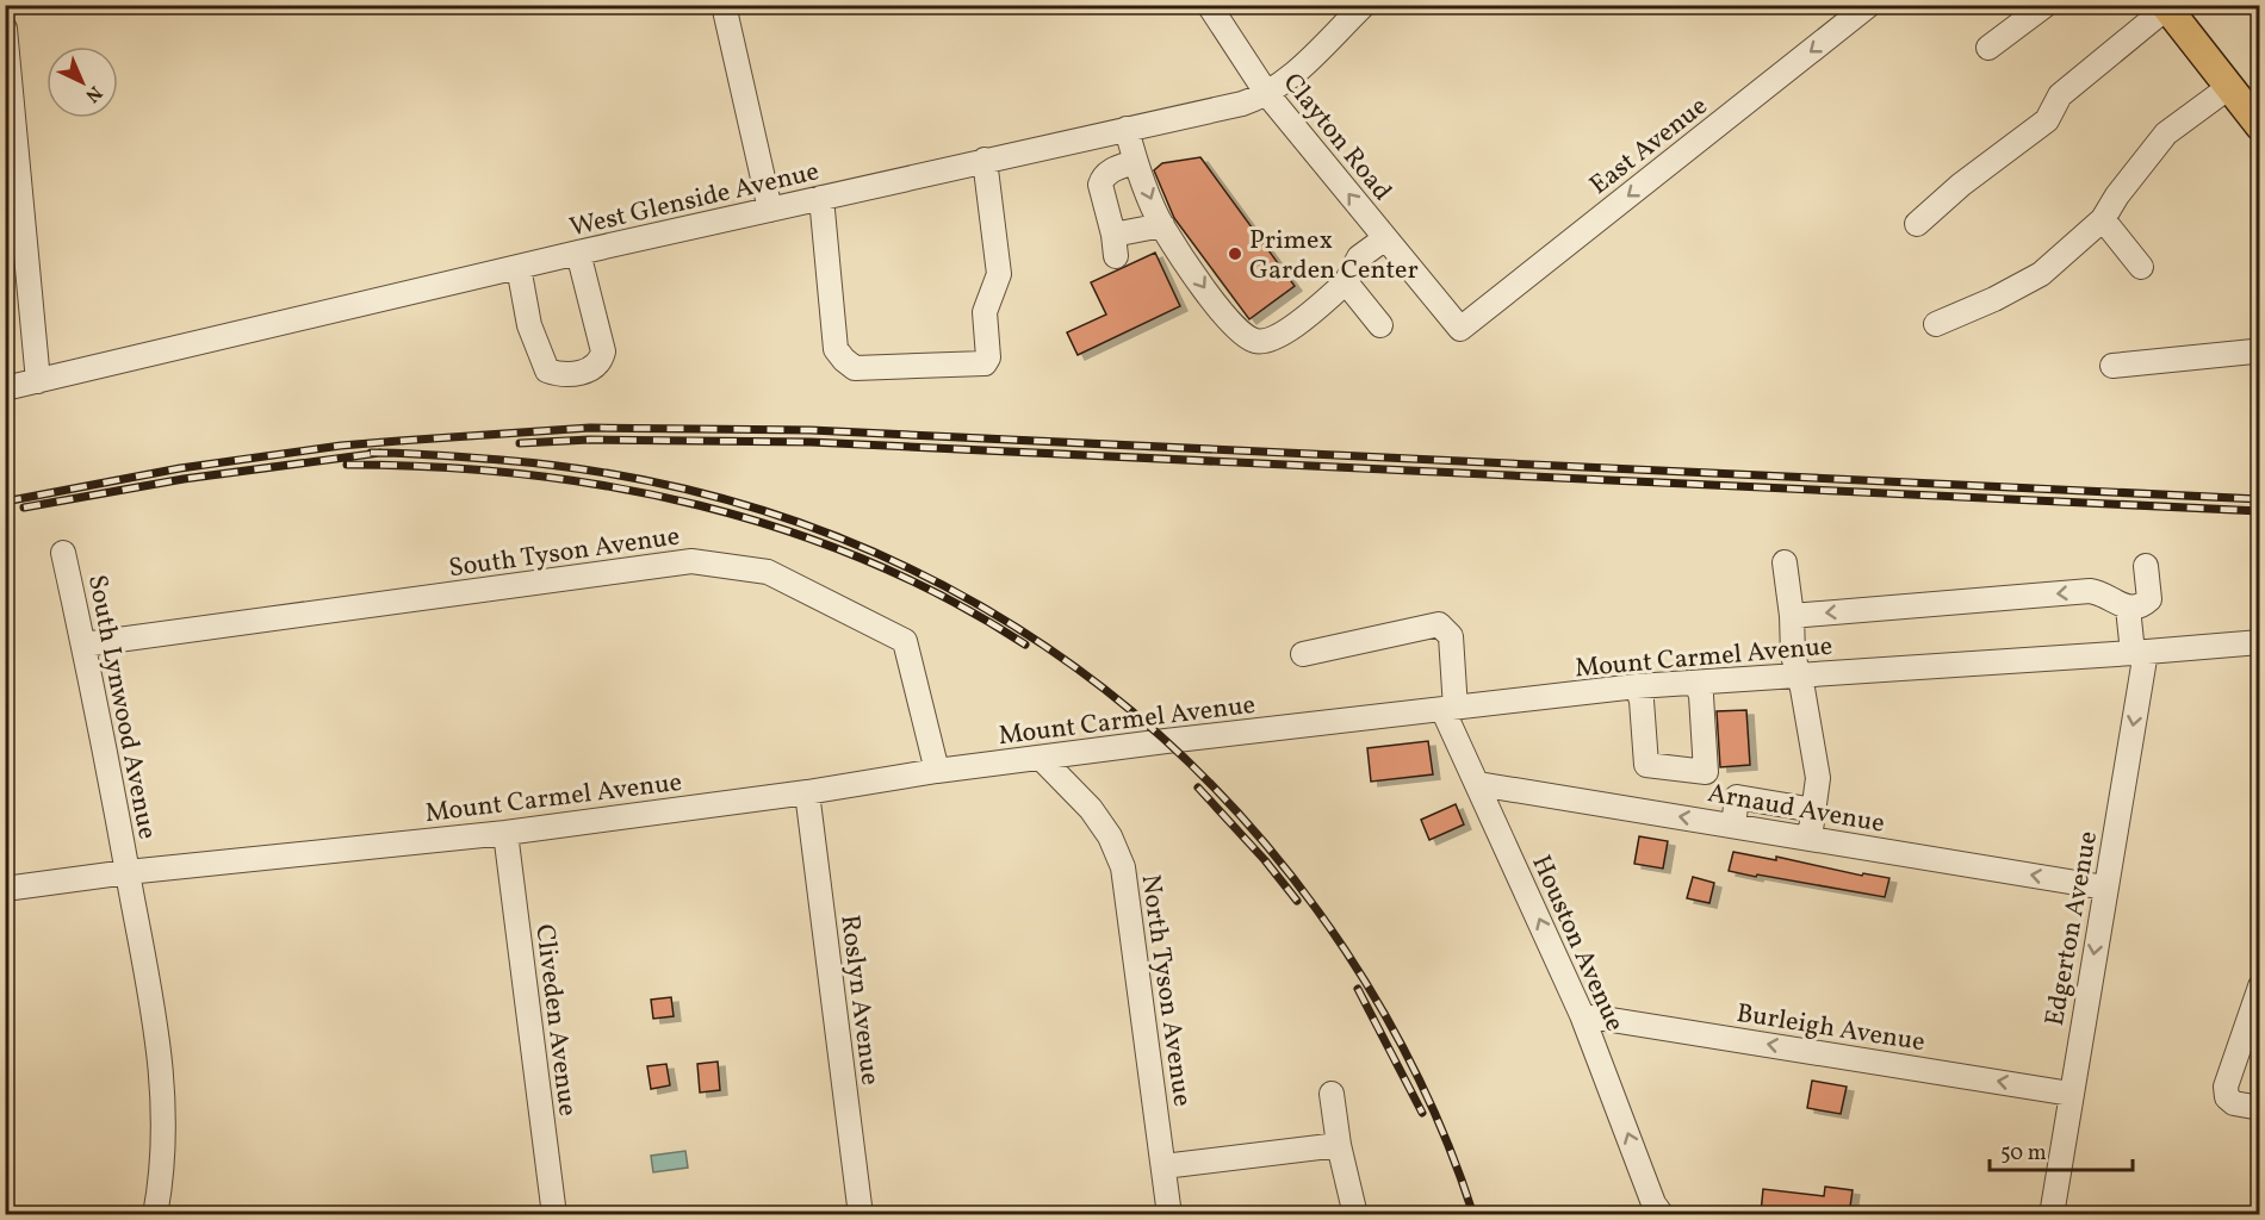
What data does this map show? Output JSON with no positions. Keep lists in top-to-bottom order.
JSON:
{
  "streets": {
    "street": [
      "Clayton Road",
      "East Avenue",
      "West Glenside Avenue",
      "South Tyson Avenue",
      "Mount Carmel Avenue",
      "South Lynwood Avenue",
      "Arnaud Avenue",
      "Edgerton Avenue",
      "Houston Avenue",
      "North Tyson Avenue",
      "Roslyn Avenue",
      "Cliveden Avenue",
      "Burleigh Avenue"
    ]
  },
  "crossings": [
    ["Clayton Road", "East Avenue"],
    ["Clayton Road", "West Glenside Avenue"],
    ["South Tyson Avenue", "Mount Carmel Avenue"],
    ["South Tyson Avenue", "South Lynwood Avenue"],
    ["Mount Carmel Avenue", "South Lynwood Avenue"],
    ["Mount Carmel Avenue", "Edgerton Avenue"],
    ["Mount Carmel Avenue", "Houston Avenue"],
    ["Mount Carmel Avenue", "North Tyson Avenue"],
    ["Mount Carmel Avenue", "Roslyn Avenue"],
    ["Mount Carmel Avenue", "Cliveden Avenue"],
    ["Arnaud Avenue", "Edgerton Avenue"],
    ["Arnaud Avenue", "Houston Avenue"],
    ["Edgerton Avenue", "Burleigh Avenue"],
    ["Houston Avenue", "Burleigh Avenue"]
  ],
  "one_way": [
    "Clayton Road",
    "East Avenue",
    "Arnaud Avenue",
    "Edgerton Avenue",
    "Houston Avenue",
    "Burleigh Avenue"
  ],
  "places": ["Primex Garden Center"],
  "scale_bar": "50 m",
  "north": "bottom right"
}
